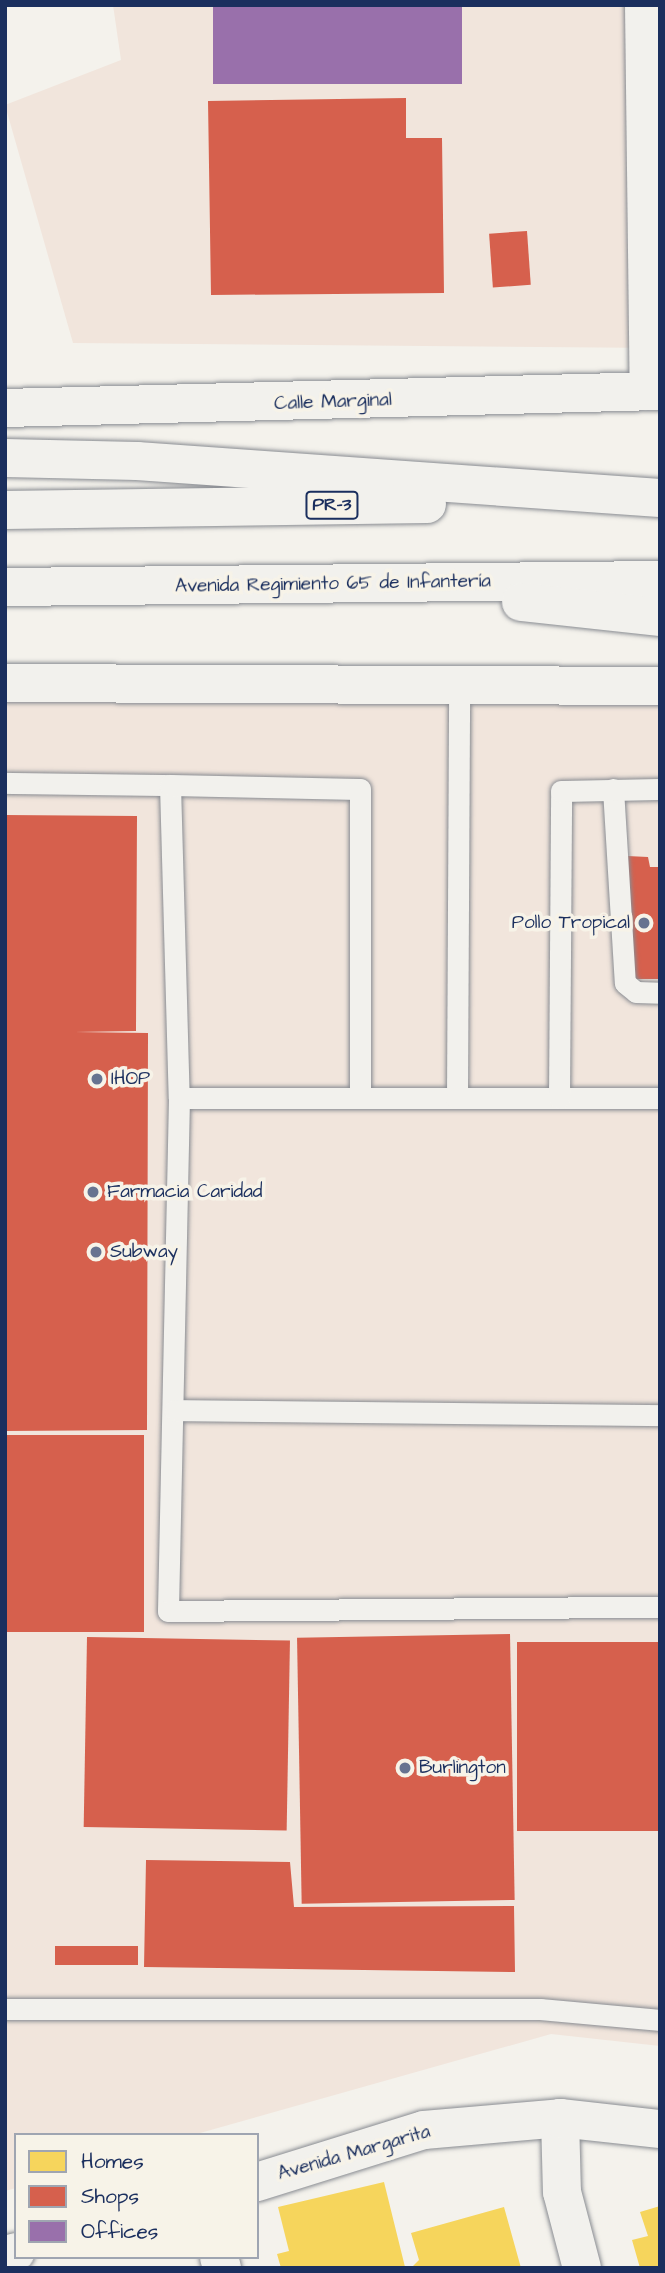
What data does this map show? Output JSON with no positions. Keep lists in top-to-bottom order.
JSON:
{
  "streets": {
    "street": [
      "Calle Marginal",
      "PR-3",
      "Avenida Regimiento 65 de Infantería",
      "Avenida Margarita"
    ]
  },
  "places": [
    "Pollo Tropical",
    "IHOP",
    "Farmacia Caridad",
    "Subway",
    "Burlington"
  ],
  "legend": ["Homes", "Shops", "Offices"]
}
